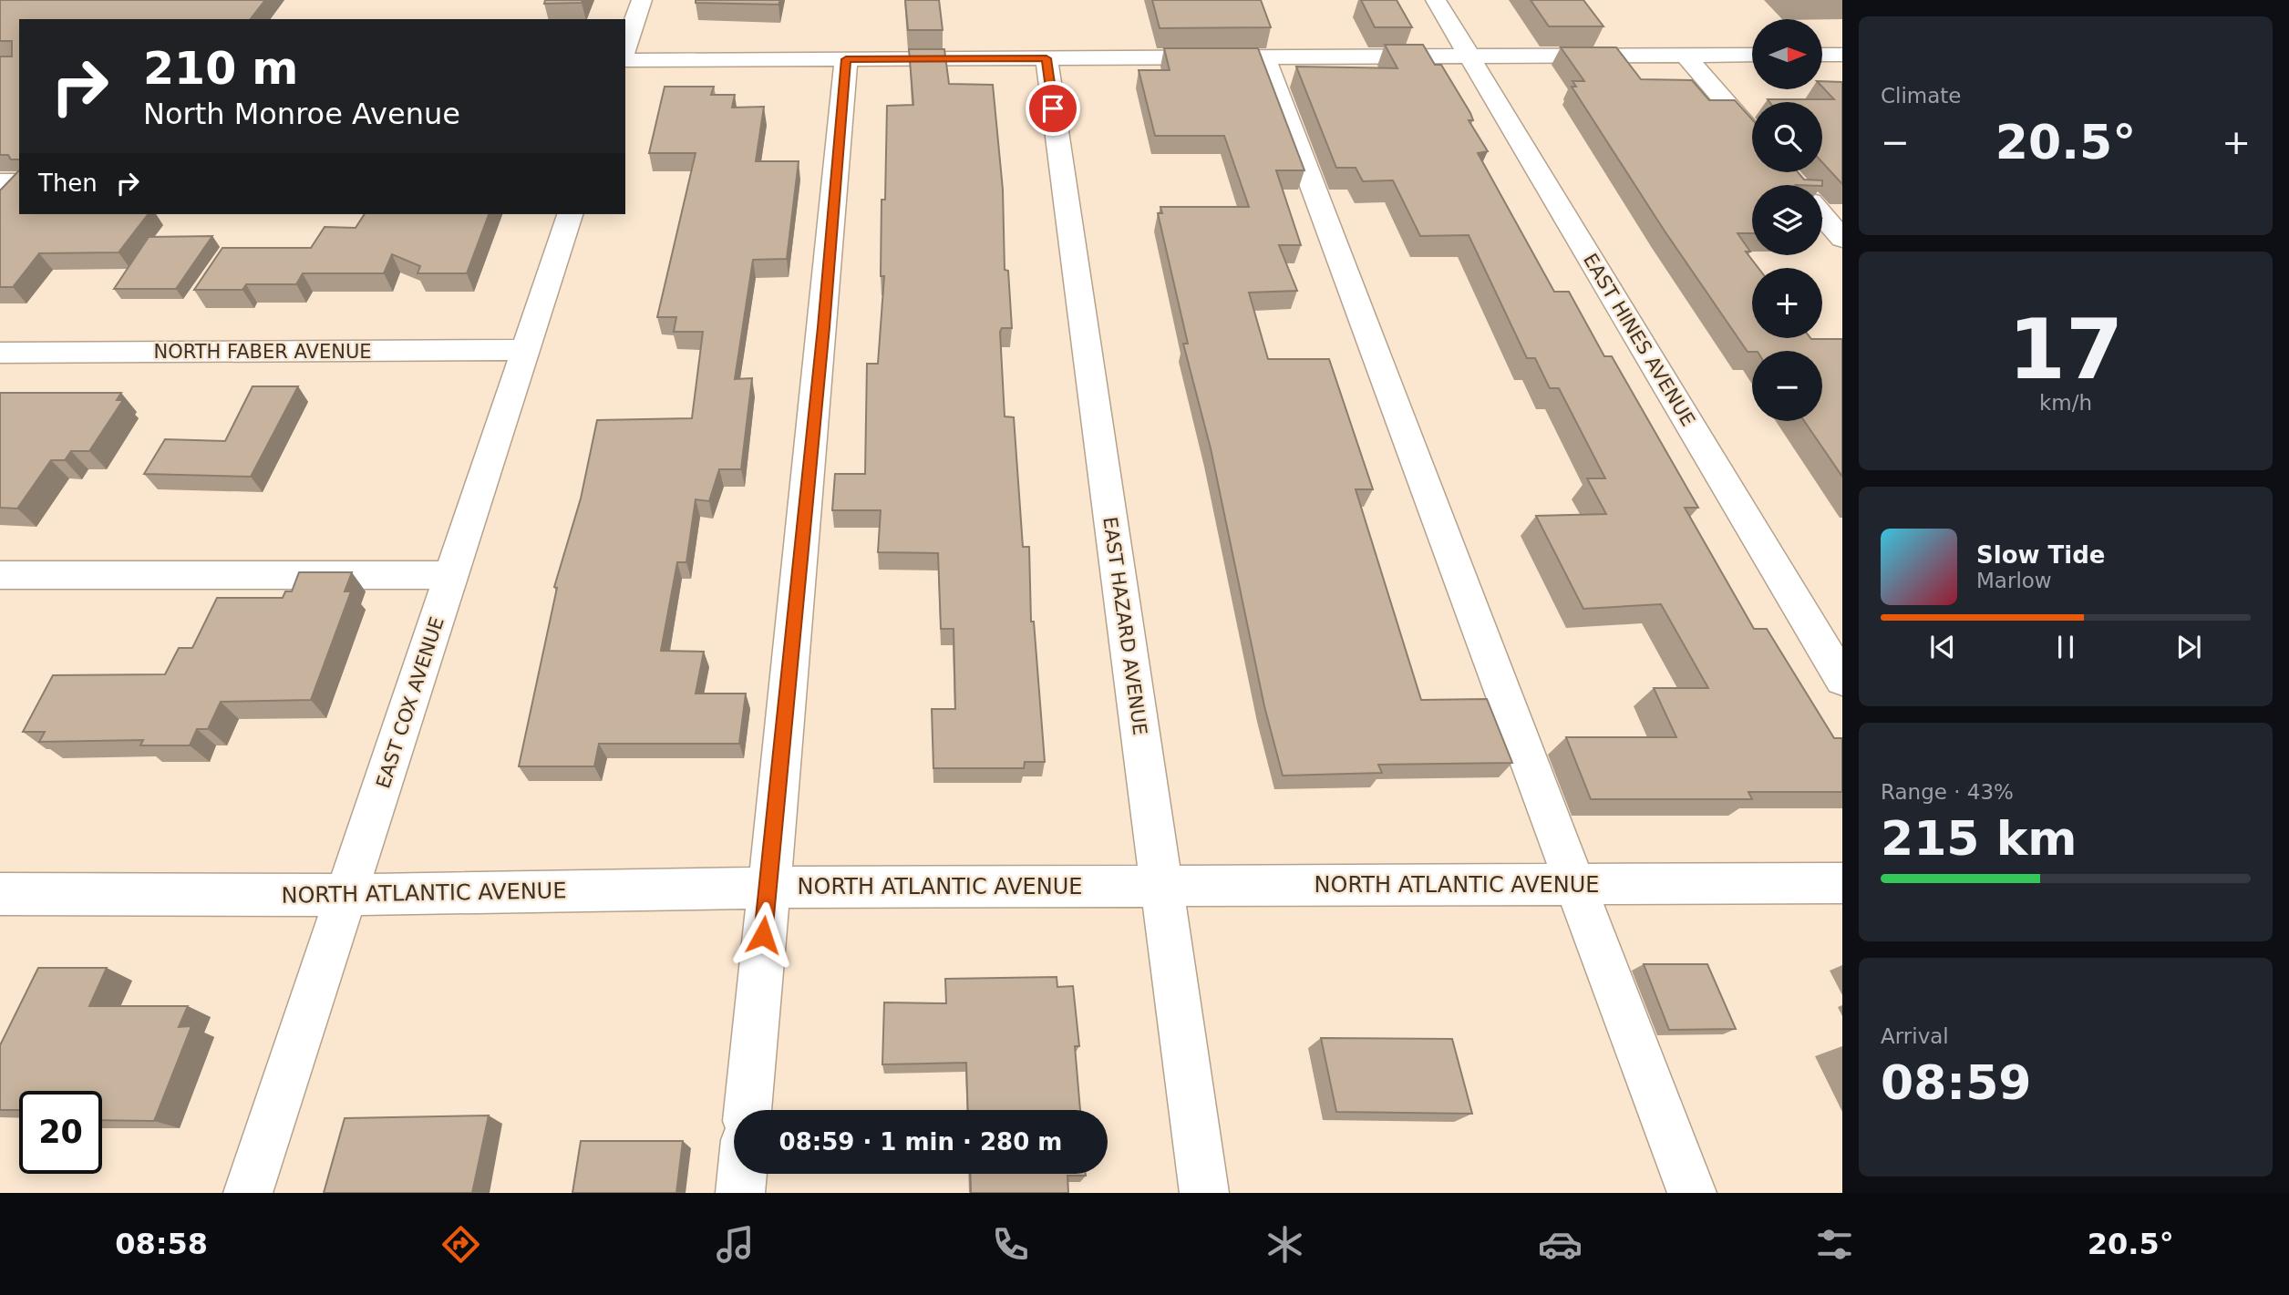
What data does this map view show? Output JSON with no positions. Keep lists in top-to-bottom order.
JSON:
{
  "streets": {
    "street": [
      "EAST HINES AVENUE",
      "NORTH FABER AVENUE",
      "EAST HAZARD AVENUE",
      "EAST COX AVENUE",
      "NORTH ATLANTIC AVENUE"
    ]
  },
  "crossings": [
    ["NORTH FABER AVENUE", "EAST COX AVENUE"],
    ["EAST HAZARD AVENUE", "NORTH ATLANTIC AVENUE"],
    ["EAST COX AVENUE", "NORTH ATLANTIC AVENUE"]
  ],
  "north": "right",
  "page": {
    "tile": [
      "Climate",
      ["17", "km/h"],
      ["Range · 43%", "215 km"],
      ["Arrival", "08:59"]
    ],
    "map_buttons": ["+", "−"],
    "turn": ["210 m", "North Monroe Avenue"],
    "heat": ["−", "20.5°", "+"],
    "then": "Then",
    "song": ["Slow Tide", "Marlow"],
    "limit": "20",
    "trip": "08:59 · 1 min · 280 m",
    "tabs": ["08:58", "20.5°"]
  }
}
